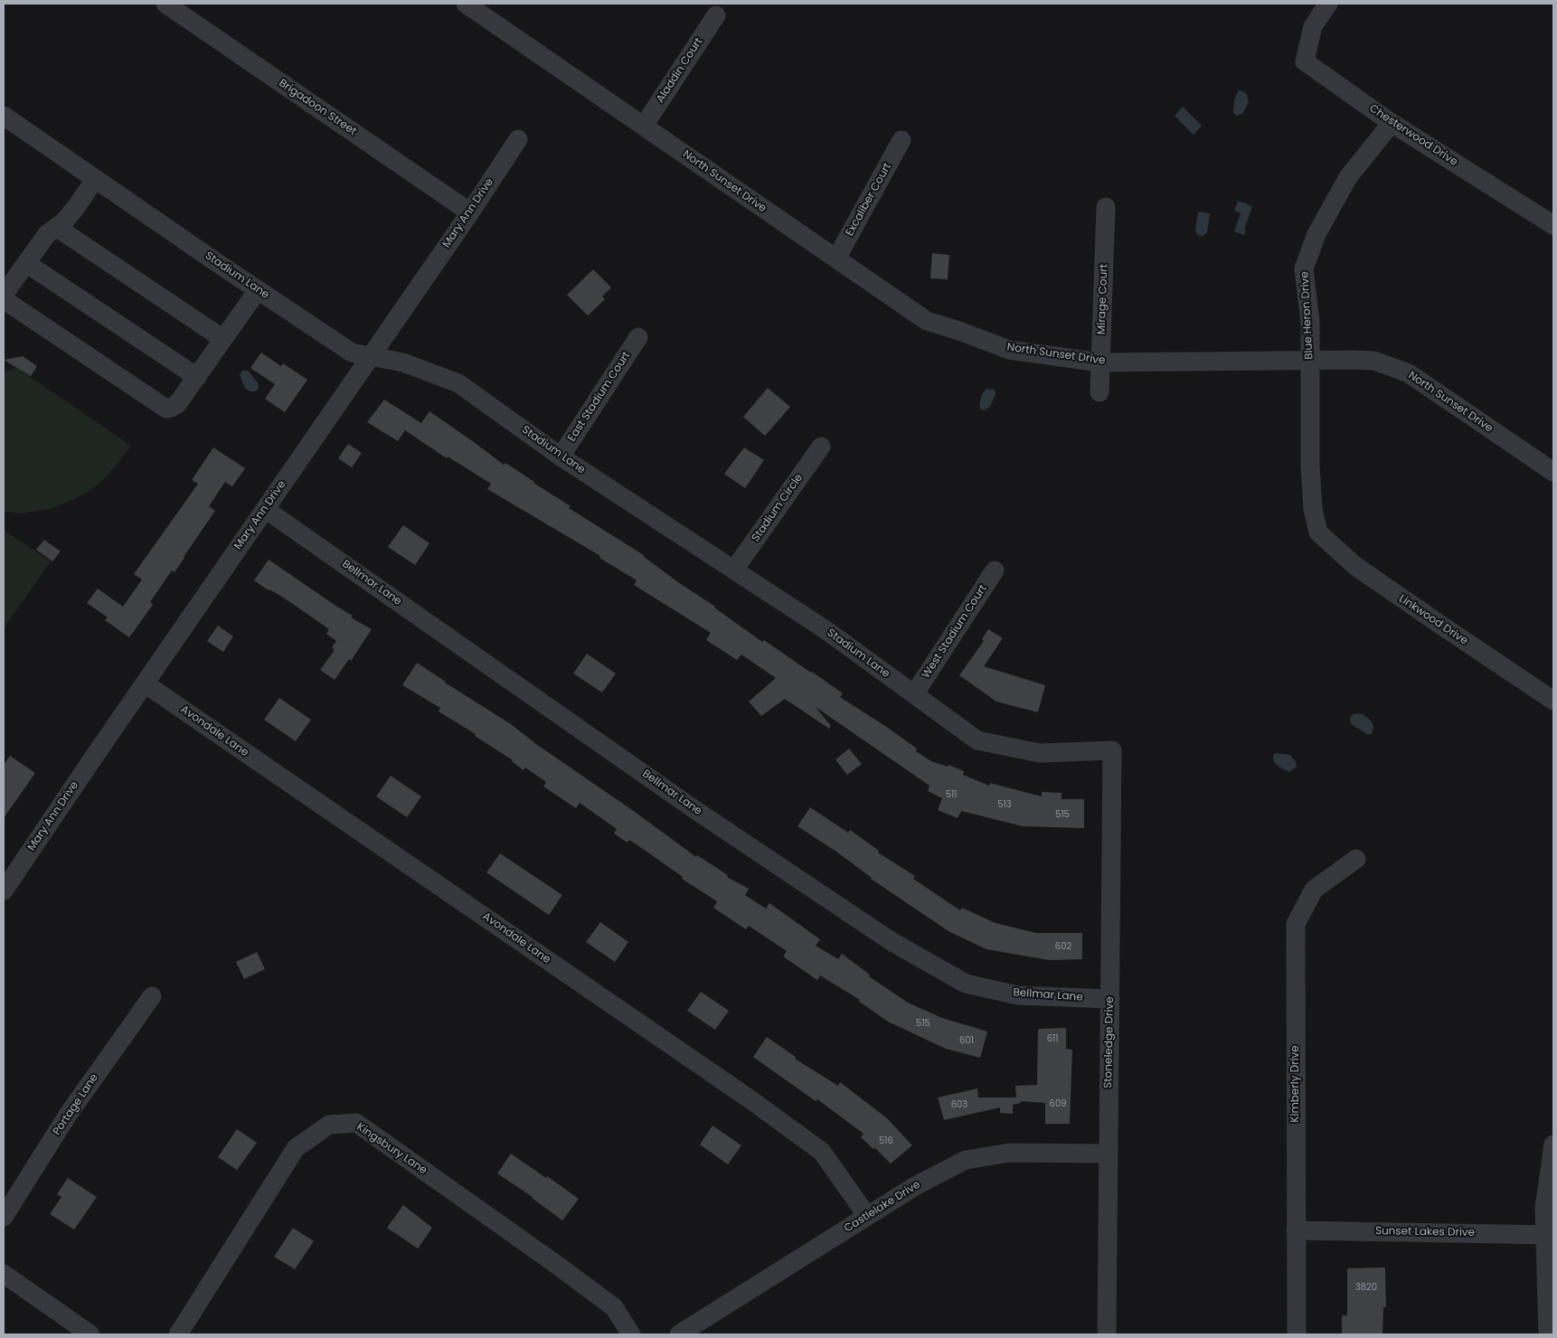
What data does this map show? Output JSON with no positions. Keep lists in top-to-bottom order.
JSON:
{
  "streets": {
    "street": [
      "Aladdin Court",
      "Brigadoon Street",
      "Chesterwood Drive",
      "North Sunset Drive",
      "Excaliber Court",
      "Mary Ann Drive",
      "Stadium Lane",
      "Mirage Court",
      "Blue Heron Drive",
      "East Stadium Court",
      "Stadium Circle",
      "Bellmar Lane",
      "Linkwood Drive",
      "West Stadium Court",
      "Avondale Lane",
      "Stoneledge Drive",
      "Kimberly Drive",
      "Portage Lane",
      "Kingsbury Lane",
      "Castlelake Drive",
      "Sunset Lakes Drive"
    ]
  },
  "crossings": [
    ["Aladdin Court", "North Sunset Drive"],
    ["Brigadoon Street", "Mary Ann Drive"],
    ["Chesterwood Drive", "Blue Heron Drive"],
    ["North Sunset Drive", "Excaliber Court"],
    ["North Sunset Drive", "Mirage Court"],
    ["North Sunset Drive", "Blue Heron Drive"],
    ["Mary Ann Drive", "Stadium Lane"],
    ["Mary Ann Drive", "Bellmar Lane"],
    ["Mary Ann Drive", "Avondale Lane"],
    ["Stadium Lane", "East Stadium Court"],
    ["Stadium Lane", "Stadium Circle"],
    ["Stadium Lane", "West Stadium Court"],
    ["Stadium Lane", "Stoneledge Drive"],
    ["Blue Heron Drive", "Linkwood Drive"],
    ["Bellmar Lane", "Stoneledge Drive"],
    ["Avondale Lane", "Castlelake Drive"],
    ["Stoneledge Drive", "Castlelake Drive"],
    ["Kimberly Drive", "Sunset Lakes Drive"]
  ],
  "house_numbers": [
    "511",
    "513",
    "515",
    "602",
    "515",
    "611",
    "601",
    "609",
    "603",
    "516",
    "3820"
  ]
}
